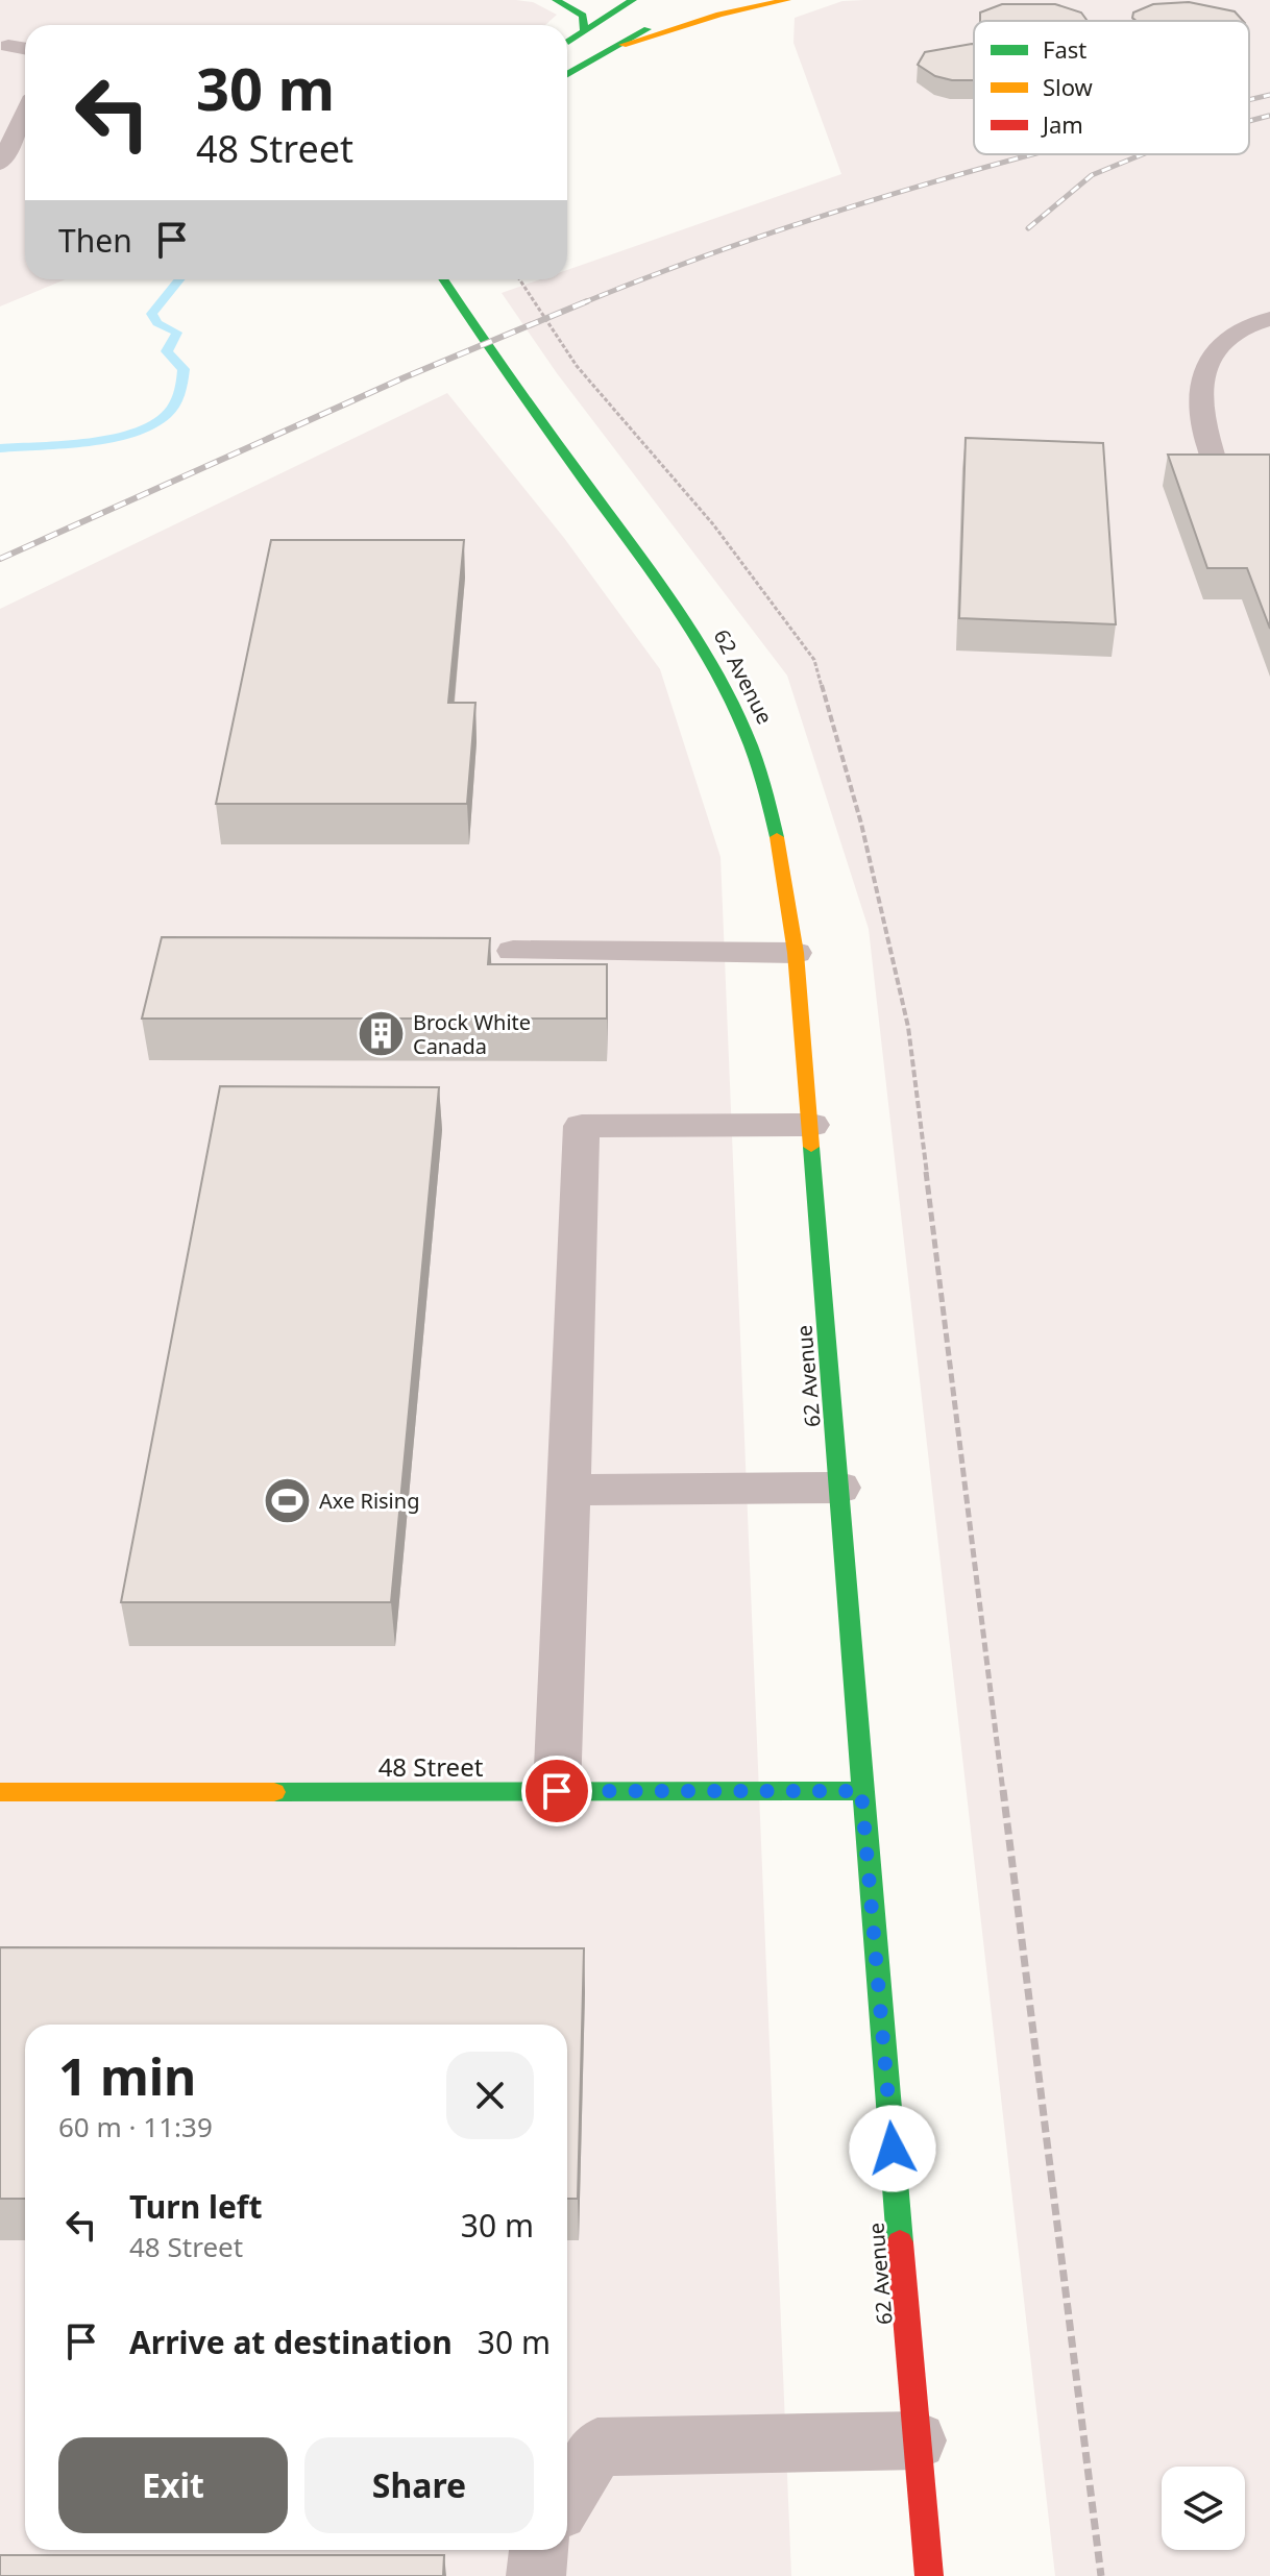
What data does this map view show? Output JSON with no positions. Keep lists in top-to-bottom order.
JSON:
{
  "streets": {
    "main road": ["62 Avenue", "48 Street"]
  },
  "crossings": [
    ["62 Avenue", "48 Street"]
  ],
  "places": {
    "building": ["Brock White Canada"],
    "sports": ["Axe Rising"]
  },
  "legend": ["Fast", "Slow", "Jam"],
  "page": {
    "turn": ["30 m", "48 Street"],
    "then": "Then",
    "heading": ["1 min", "60 m · 11:39"],
    "list": [
      {
        "name": "Turn left",
        "note": "48 Street",
        "value": "30 m"
      },
      {
        "name": "Arrive at destination",
        "value": "30 m"
      }
    ],
    "buttons": ["Exit", "Share"]
  }
}
